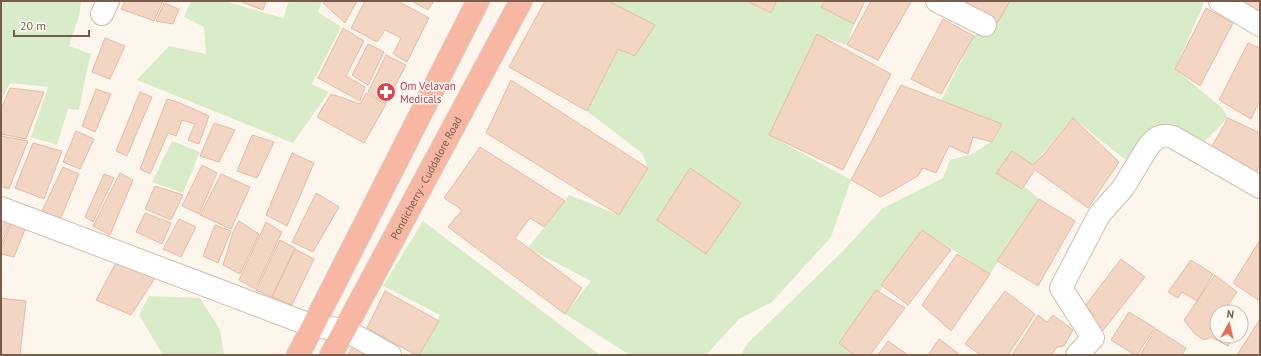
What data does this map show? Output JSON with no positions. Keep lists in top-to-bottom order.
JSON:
{
  "streets": {
    "highway": ["Pondicherry - Cuddalore Road"]
  },
  "places": {
    "pharmacy": ["Om Velavan Medicals"]
  },
  "scale_bar": "20 m",
  "north": "top"
}
